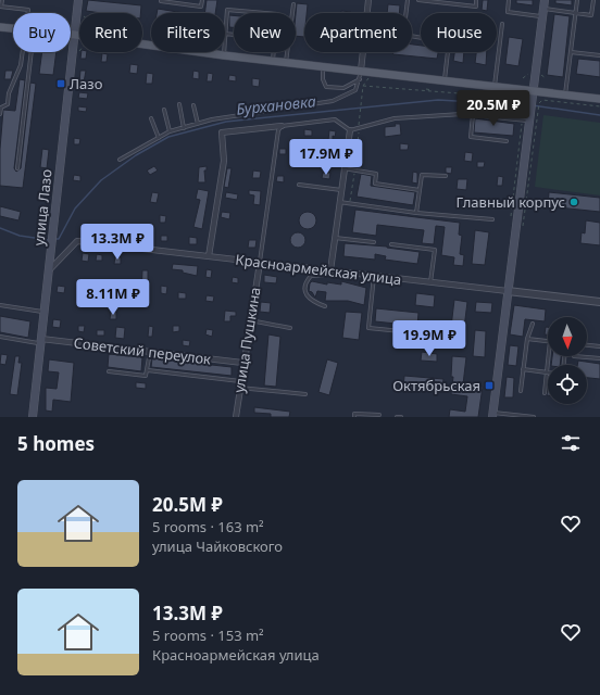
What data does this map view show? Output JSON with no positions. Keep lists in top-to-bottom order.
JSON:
{
  "streets": {
    "main road": ["улица Лазо"],
    "street": ["Красноармейская улица", "улица Пушкина", "Советский переулок"]
  },
  "crossings": [
    ["улица Лазо", "Красноармейская улица"],
    ["улица Лазо", "Советский переулок"],
    ["Красноармейская улица", "улица Пушкина"],
    ["улица Пушкина", "Советский переулок"]
  ],
  "water": ["Бурхановка"],
  "places": {
    "transit": ["Лазо", "Октябрьская"],
    "other": ["Главный корпус"]
  },
  "north": "bottom",
  "page": {
    "chip": [
      "Buy",
      "Rent",
      "Filters",
      "New",
      "Apartment",
      "House"
    ],
    "price": [
      "20.5M ₽",
      "17.9M ₽",
      "13.3M ₽",
      "8.11M ₽",
      "19.9M ₽"
    ],
    "heading": "5 homes",
    "list": [
      {
        "name": "20.5M ₽",
        "note": "5 rooms · 163 m² · улица Чайковского"
      },
      {
        "name": "13.3M ₽",
        "note": "5 rooms · 153 m² · Красноармейская улица"
      }
    ]
  }
}
